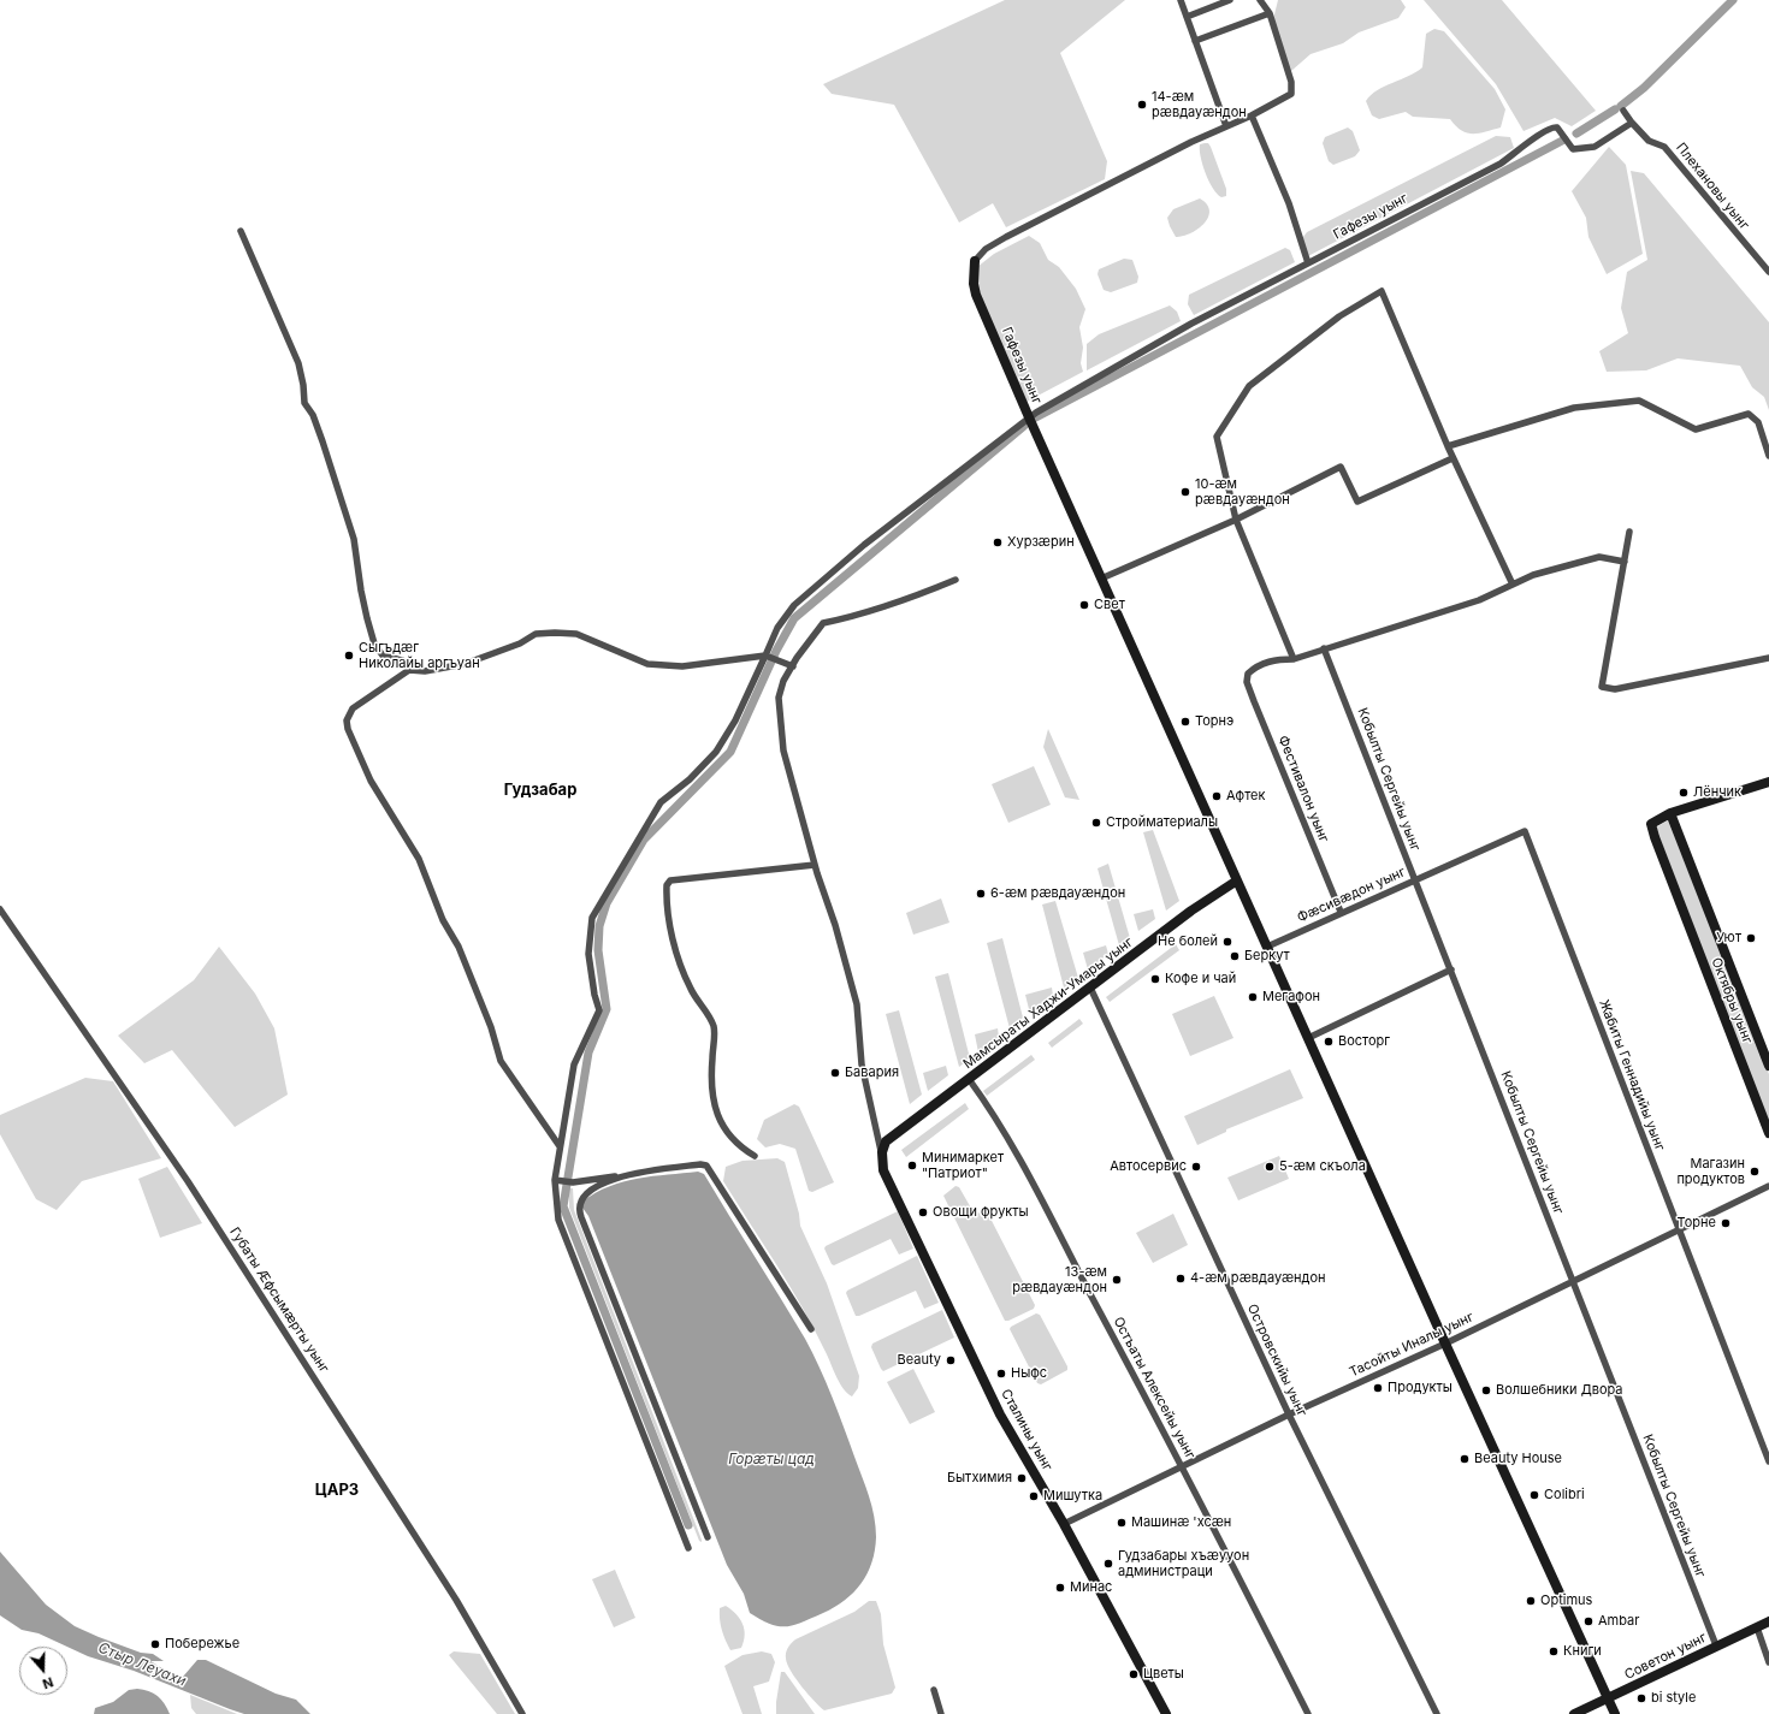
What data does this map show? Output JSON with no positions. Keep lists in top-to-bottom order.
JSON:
{
  "streets": {
    "street": [
      "Плехановы уынг",
      "Гафезы уынг",
      "Кобылты Сергейы уынг",
      "Фестивалон уынг",
      "Фæсивæдон уынг",
      "Октябры уынг",
      "Мамсыраты Хаджи-Умары уынг",
      "Жабиты Геннадийы уынг",
      "Губаты Æфсымæрты уынг",
      "Тасойты Иналы уынг",
      "Островскийы уынг",
      "Остъаты Алексейы уынг",
      "Сталины уынг",
      "Советон уынг"
    ]
  },
  "crossings": [
    ["Плехановы уынг", "Гафезы уынг"],
    ["Кобылты Сергейы уынг", "Фæсивæдон уынг"],
    ["Кобылты Сергейы уынг", "Тасойты Иналы уынг"],
    ["Кобылты Сергейы уынг", "Советон уынг"],
    ["Фестивалон уынг", "Фæсивæдон уынг"],
    ["Фæсивæдон уынг", "Жабиты Геннадийы уынг"],
    ["Мамсыраты Хаджи-Умары уынг", "Островскийы уынг"],
    ["Мамсыраты Хаджи-Умары уынг", "Остъаты Алексейы уынг"],
    ["Мамсыраты Хаджи-Умары уынг", "Сталины уынг"],
    ["Жабиты Геннадийы уынг", "Тасойты Иналы уынг"],
    ["Тасойты Иналы уынг", "Островскийы уынг"],
    ["Тасойты Иналы уынг", "Остъаты Алексейы уынг"],
    ["Тасойты Иналы уынг", "Сталины уынг"]
  ],
  "districts": ["Гудзабар", "ЦАРЗ"],
  "water": ["Горӕты цад", "Стыр Леуахи"],
  "places": [
    "14-æм рӕвдауӕндон",
    "10-æм рӕвдауӕндон",
    "Хурзæрин",
    "Свет",
    "Сыгъдæг Николайы аргъуан",
    "Торнэ",
    "Лёнчик",
    "Афтек",
    "Стройматериалы",
    "6-æм рӕвдауӕндон",
    "Уют",
    "Не болей",
    "Беркут",
    "Кофе и чай",
    "Мегафон",
    "Восторг",
    "Бавария",
    "Минимаркет \"Патриот\"",
    "Автосервис",
    "5-æм скъола",
    "Магазин продуктов",
    "Овощи фрукты",
    "Торне",
    "4-æм рӕвдауӕндон",
    "13-æм рӕвдауӕндон",
    "Beauty",
    "Ныфс",
    "Продукты",
    "Волшебники Двора",
    "Beauty House",
    "Бытхимия",
    "Colibri",
    "Мишутка",
    "Машинæ 'хсæн",
    "Гудзабары хъæууон администраци",
    "Минас",
    "Optimus",
    "Ambar",
    "Побережье",
    "Книги",
    "Цветы",
    "bi style"
  ],
  "north": "bottom"
}
